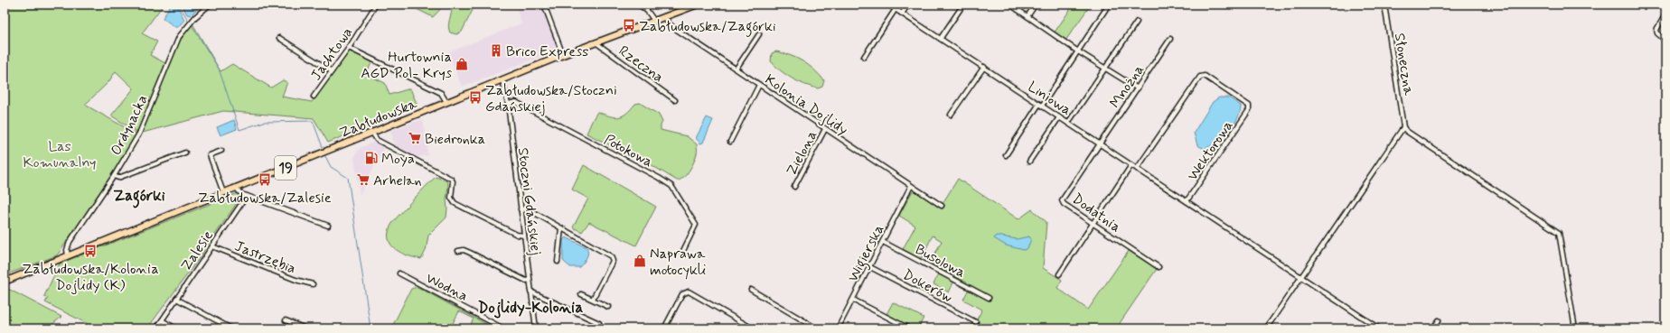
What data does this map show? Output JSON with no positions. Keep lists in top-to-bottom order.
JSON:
{
  "streets": {
    "highway": ["Zabłudowska", "19"],
    "street": [
      "Jachtowa",
      "Rzeczna",
      "Słoneczna",
      "Mnożna",
      "Liniowa",
      "Kolonia Dojlidy",
      "Ordynacka",
      "Potokowa",
      "Wektorowa",
      "Zielona",
      "Stoczni Gdańskiej",
      "Dodatnia",
      "Zalesie",
      "Wigierska",
      "Jastrzębia",
      "Busolowa",
      "Dokerów",
      "Wodna"
    ]
  },
  "crossings": [
    ["Rzeczna", "Zabłudowska"],
    ["Mnożna", "Liniowa"],
    ["Mnożna", "Dodatnia"],
    ["Liniowa", "Wektorowa"],
    ["Liniowa", "Dodatnia"],
    ["Kolonia Dojlidy", "Zabłudowska"],
    ["Kolonia Dojlidy", "Zielona"],
    ["Kolonia Dojlidy", "Wigierska"],
    ["Zabłudowska", "Ordynacka"],
    ["Zabłudowska", "19"],
    ["Zabłudowska", "Stoczni Gdańskiej"],
    ["Ordynacka", "19"],
    ["Potokowa", "Stoczni Gdańskiej"],
    ["Zalesie", "Jastrzębia"],
    ["Wigierska", "Busolowa"],
    ["Wigierska", "Dokerów"]
  ],
  "districts": ["Zagórki", "Dojlidy-Kolonia"],
  "parks": ["Las Komunalny"],
  "places": {
    "bus stop": [
      "Zabłudowska/Zagórki",
      "Zabłudowska/Stoczni Gdańskiej",
      "Zabłudowska/Zalesie",
      "Zabłudowska/Kolonia Dojlidy (K)"
    ],
    "building": ["Brico Express"],
    "shop": ["Hurtownia AGD Pol- Krys", "Naprawa motocykli"],
    "supermarket": ["Biedronka", "Arhelan"],
    "fuel station": ["Moya"]
  }
}
